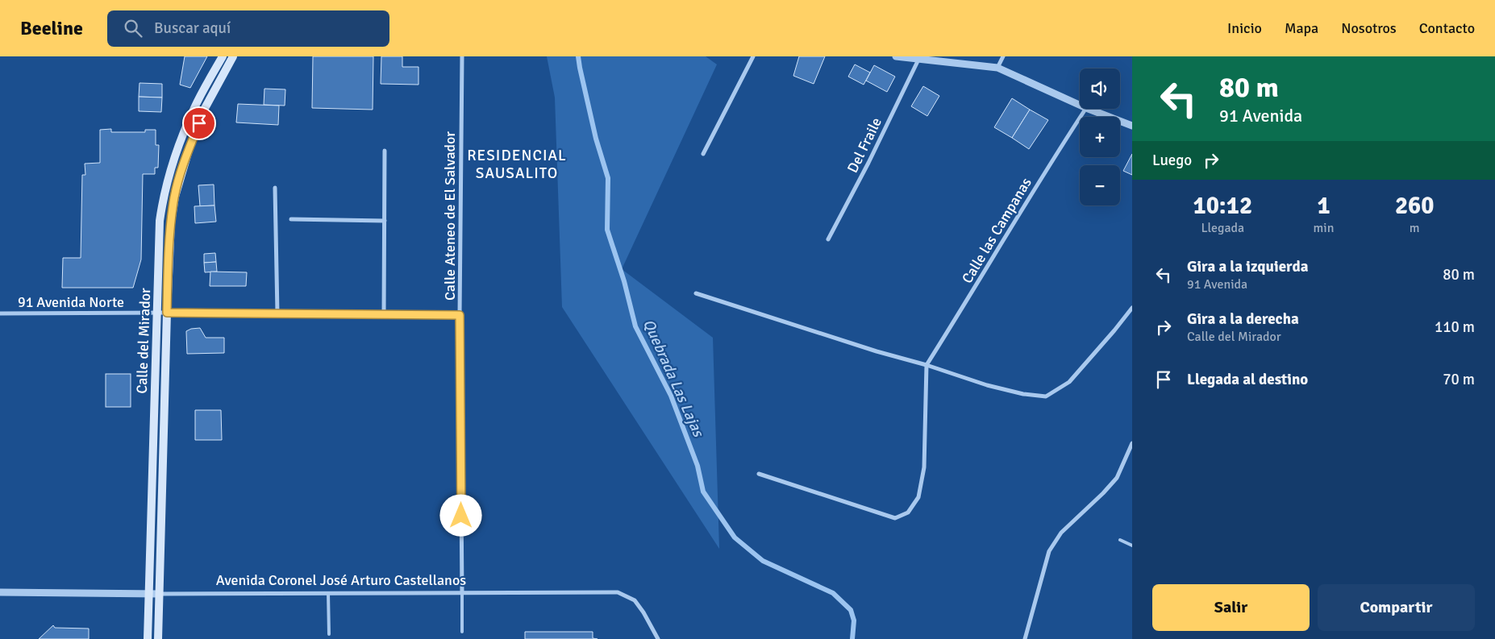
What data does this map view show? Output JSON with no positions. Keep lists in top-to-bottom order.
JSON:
{
  "streets": {
    "main road": ["Calle del Mirador"],
    "street": [
      "Del Fraile",
      "Calle Ateneo de El Salvador",
      "Calle las Campanas",
      "91 Avenida Norte",
      "Avenida Coronel José Arturo Castellanos"
    ]
  },
  "crossings": [
    ["Calle Ateneo de El Salvador", "91 Avenida Norte"],
    ["Calle Ateneo de El Salvador", "Avenida Coronel José Arturo Castellanos"],
    ["91 Avenida Norte", "Calle del Mirador"],
    ["Calle del Mirador", "Avenida Coronel José Arturo Castellanos"]
  ],
  "districts": ["RESIDENCIAL SAUSALITO"],
  "water": ["Quebrada Las Lajas"],
  "page": {
    "header": "Beeline",
    "search": "Buscar aquí",
    "nav": [
      "Inicio",
      "Mapa",
      "Nosotros",
      "Contacto"
    ],
    "turn": ["80 m", "91 Avenida"],
    "map_buttons": ["+", "−"],
    "then": "Luego",
    "eta": [
      "10:12",
      "Llegada",
      "1",
      "min",
      "260",
      "m"
    ],
    "list": [
      {
        "name": "Gira a la izquierda",
        "note": "91 Avenida",
        "value": "80 m"
      },
      {
        "name": "Gira a la derecha",
        "note": "Calle del Mirador",
        "value": "110 m"
      },
      {
        "name": "Llegada al destino",
        "value": "70 m"
      }
    ],
    "buttons": ["Salir", "Compartir"]
  }
}
